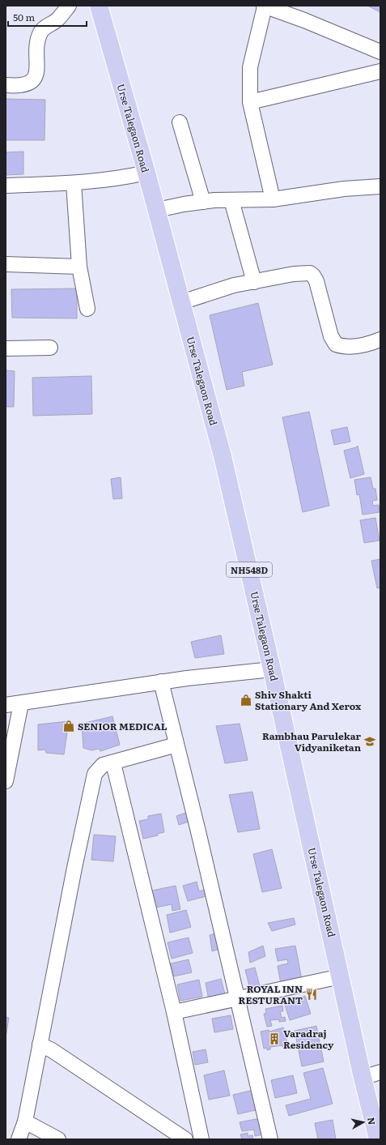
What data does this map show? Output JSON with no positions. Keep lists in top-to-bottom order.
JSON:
{
  "streets": {
    "highway": ["Urse Talegaon Road", "NH548D"]
  },
  "places": {
    "shop": ["Shiv Shakti Stationary And Xerox", "SENIOR MEDICAL"],
    "school or university": ["Rambhau Parulekar Vidyaniketan"],
    "restaurant": ["ROYAL INN RESTURANT"],
    "building": ["Varadraj Residency"]
  },
  "scale_bar": "50 m",
  "north": "right"
}
